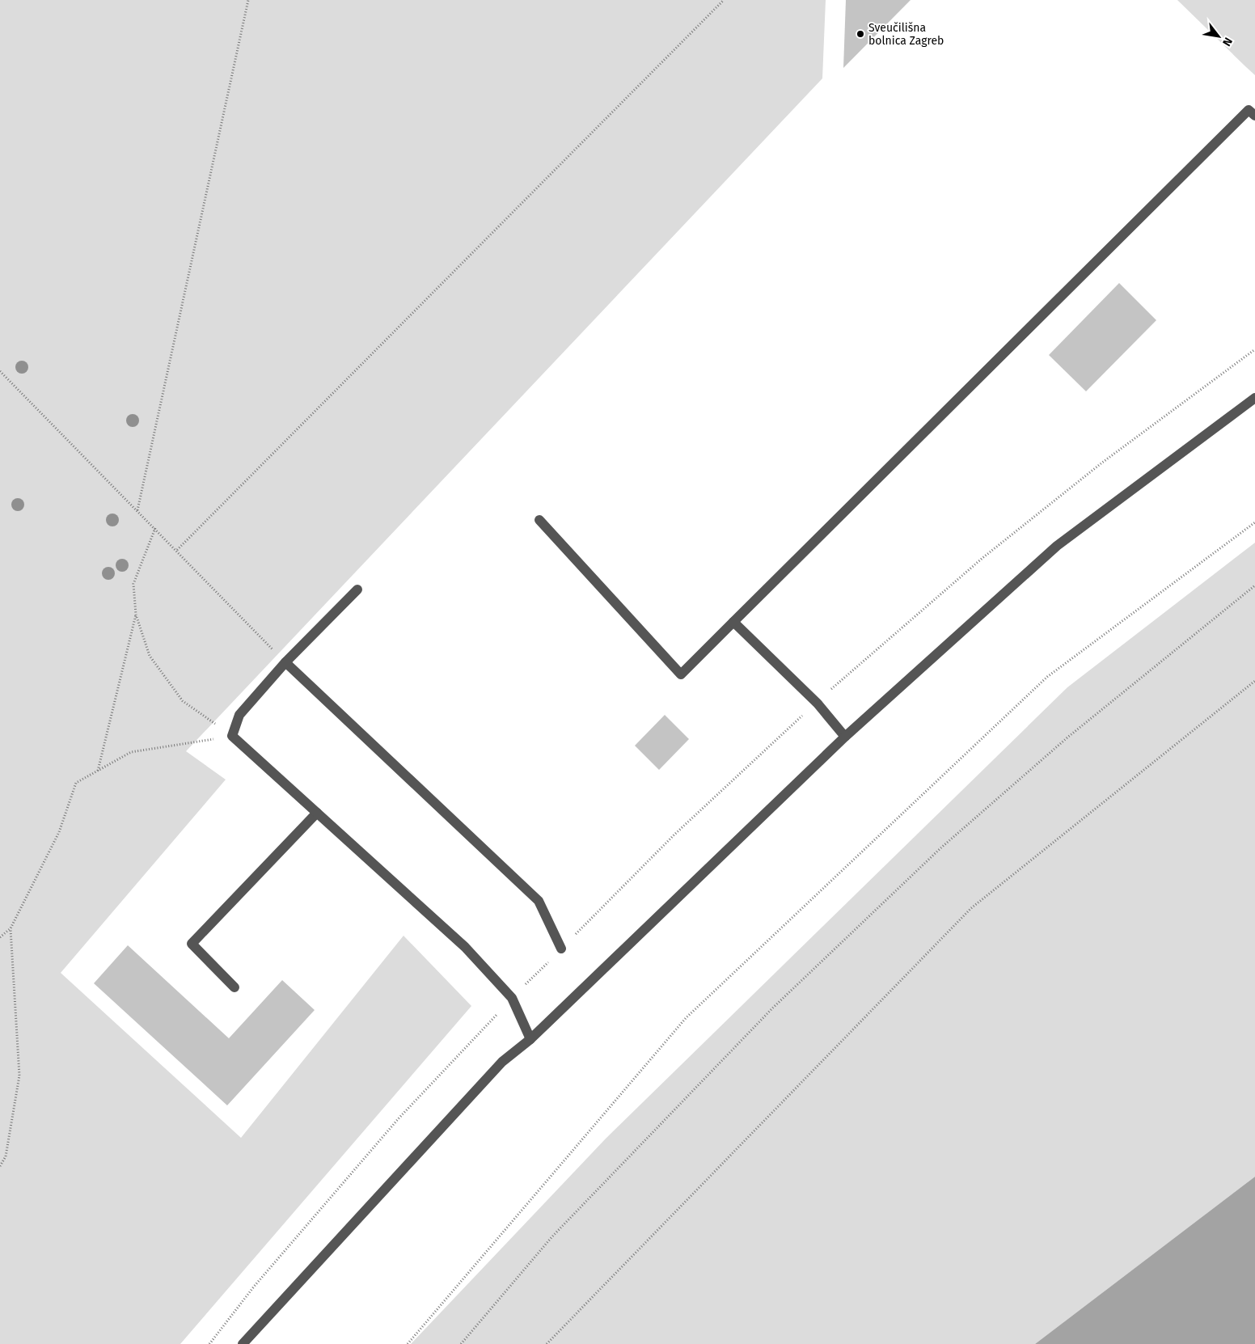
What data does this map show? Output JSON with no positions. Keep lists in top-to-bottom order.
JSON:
{
  "places": ["Sveučilišna bolnica Zagreb"],
  "north": "bottom right"
}
